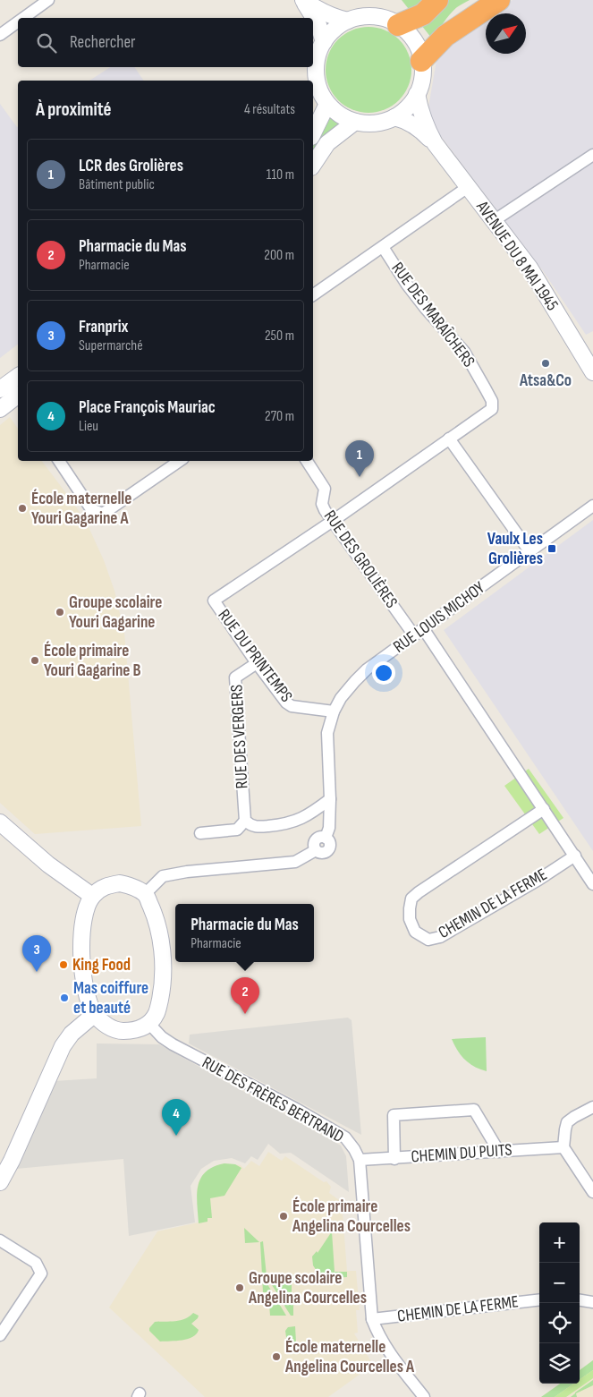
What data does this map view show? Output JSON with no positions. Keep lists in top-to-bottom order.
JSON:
{
  "streets": {
    "street": [
      "AVENUE DU 8 MAI 1945",
      "RUE DES MARAÎCHERS",
      "RUE DES GROLIÈRES",
      "RUE LOUIS MICHOY",
      "RUE DU PRINTEMPS",
      "RUE DES VERGERS",
      "CHEMIN DE LA FERME",
      "RUE DES FRÈRES BERTRAND",
      "CHEMIN DU PUITS"
    ]
  },
  "crossings": [
    ["AVENUE DU 8 MAI 1945", "RUE DES MARAÎCHERS"],
    ["RUE DES MARAÎCHERS", "RUE DES GROLIÈRES"],
    ["RUE DES MARAÎCHERS", "RUE DU PRINTEMPS"],
    ["RUE DES GROLIÈRES", "RUE LOUIS MICHOY"],
    ["RUE DES GROLIÈRES", "RUE DU PRINTEMPS"],
    ["RUE LOUIS MICHOY", "RUE DU PRINTEMPS"],
    ["RUE LOUIS MICHOY", "RUE DES FRÈRES BERTRAND"],
    ["RUE DU PRINTEMPS", "RUE DES VERGERS"],
    ["CHEMIN DE LA FERME", "RUE DES FRÈRES BERTRAND"],
    ["RUE DES FRÈRES BERTRAND", "CHEMIN DU PUITS"]
  ],
  "places": {
    "other": [
      "Atsa&Co",
      "École maternelle Youri Gagarine A",
      "Groupe scolaire Youri Gagarine",
      "École primaire Youri Gagarine B",
      "King Food",
      "Mas coiffure et beauté",
      "École primaire Angelina Courcelles",
      "Groupe scolaire Angelina Courcelles",
      "École maternelle Angelina Courcelles A"
    ],
    "transit": ["Vaulx Les Grolières"]
  },
  "north": "top right",
  "page": {
    "search": "Rechercher",
    "heading": ["À proximité", "4 résultats"],
    "list": [
      {
        "mark": "1",
        "name": "LCR des Grolières",
        "note": "Bâtiment public",
        "value": "110 m"
      },
      {
        "mark": "2",
        "name": "Pharmacie du Mas",
        "note": "Pharmacie",
        "value": "200 m"
      },
      {
        "mark": "3",
        "name": "Franprix",
        "note": "Supermarché",
        "value": "250 m"
      },
      {
        "mark": "4",
        "name": "Place François Mauriac",
        "note": "Lieu",
        "value": "270 m"
      }
    ],
    "pins": [
      "1",
      "3",
      "2",
      "4"
    ],
    "popup": ["Pharmacie du Mas", "Pharmacie"],
    "map_buttons": ["+", "−"]
  }
}
